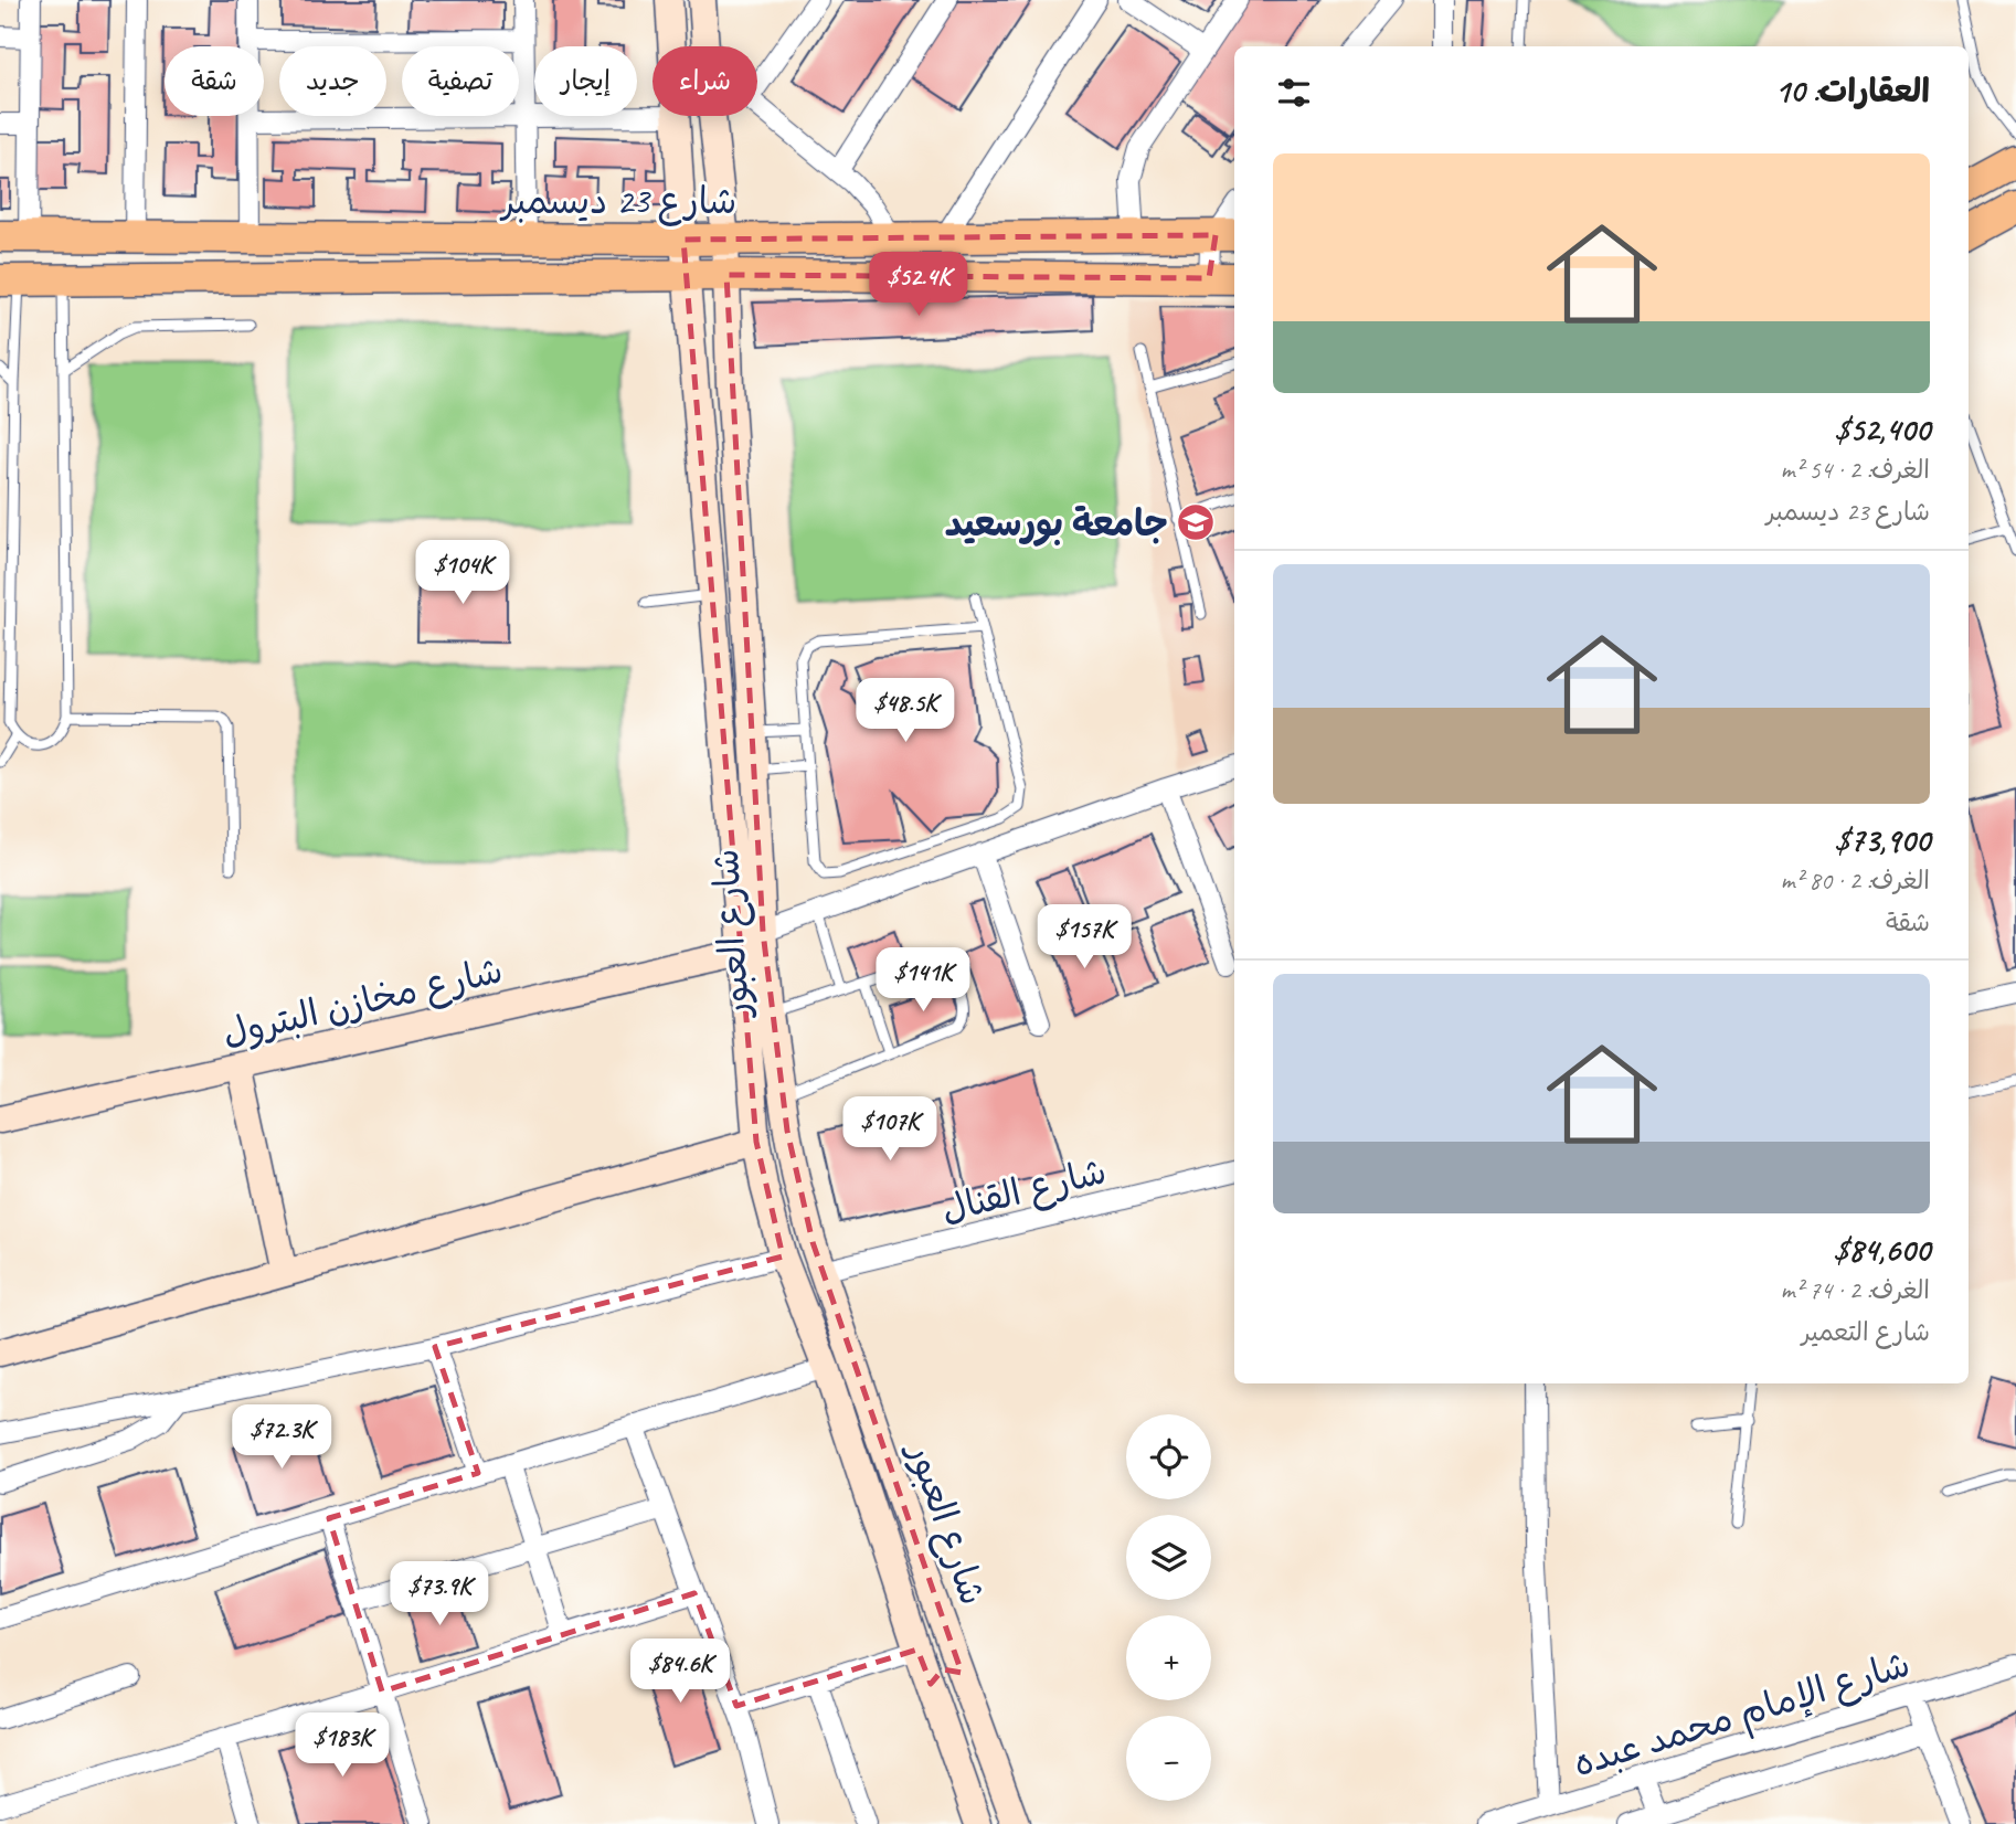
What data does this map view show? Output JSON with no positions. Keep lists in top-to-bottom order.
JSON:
{
  "streets": {
    "main road": ["شارع 23 ديسمبر"],
    "street": [
      "شارع العبور",
      "شارع مخازن البترول",
      "شارع القنال",
      "شارع الإمام محمد عبده"
    ]
  },
  "crossings": [
    ["شارع 23 ديسمبر", "شارع العبور"],
    ["شارع العبور", "شارع مخازن البترول"],
    ["شارع العبور", "شارع القنال"]
  ],
  "places": {
    "school or university": ["جامعة بورسعيد"]
  },
  "page": {
    "chip": [
      "شراء",
      "إيجار",
      "تصفية",
      "جديد",
      "شقة"
    ],
    "heading": "العقارات: 10",
    "list": [
      {
        "name": "$52,400",
        "note": "الغرف: 2 · 54 m² · شارع 23 ديسمبر"
      },
      {
        "name": "$73,900",
        "note": "الغرف: 2 · 80 m² · شقة"
      },
      {
        "name": "$84,600",
        "note": "الغرف: 2 · 74 m² · شارع التعمير"
      }
    ],
    "price": [
      "$52.4K",
      "$104K",
      "$48.5K",
      "$157K",
      "$141K",
      "$107K",
      "$72.3K",
      "$73.9K",
      "$84.6K",
      "$183K"
    ],
    "map_buttons": ["+", "−"]
  }
}
